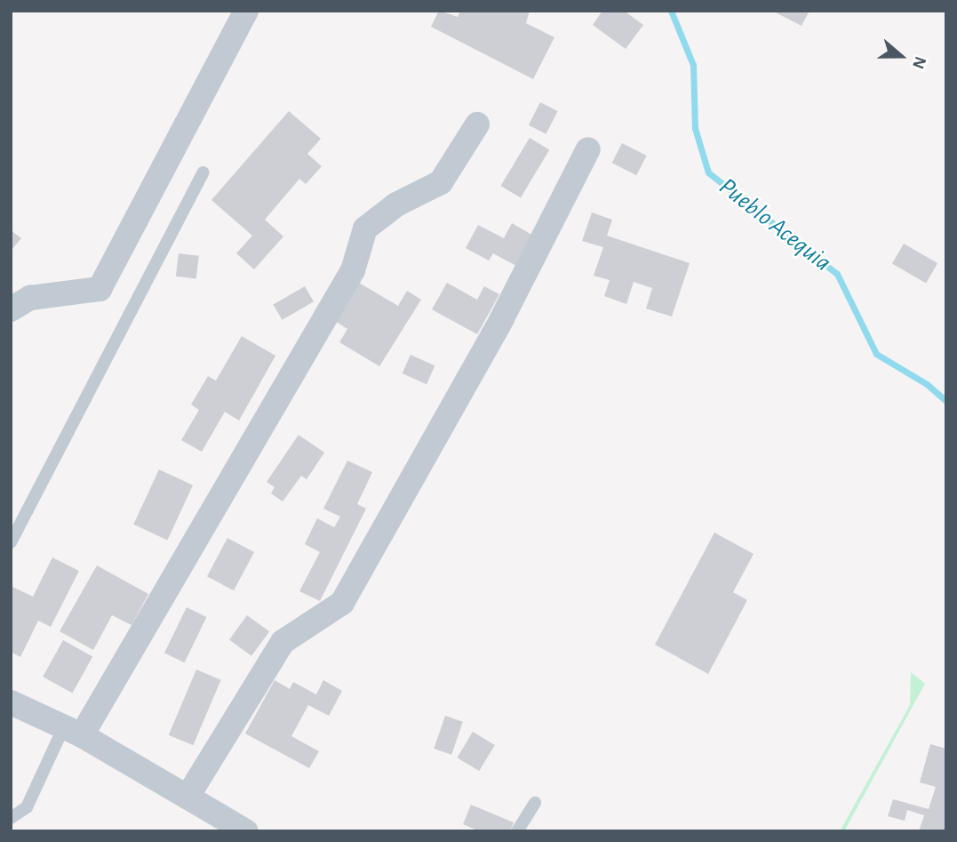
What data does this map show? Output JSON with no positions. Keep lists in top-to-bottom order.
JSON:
{
  "water": ["Pueblo Acequia"],
  "north": "right"
}
